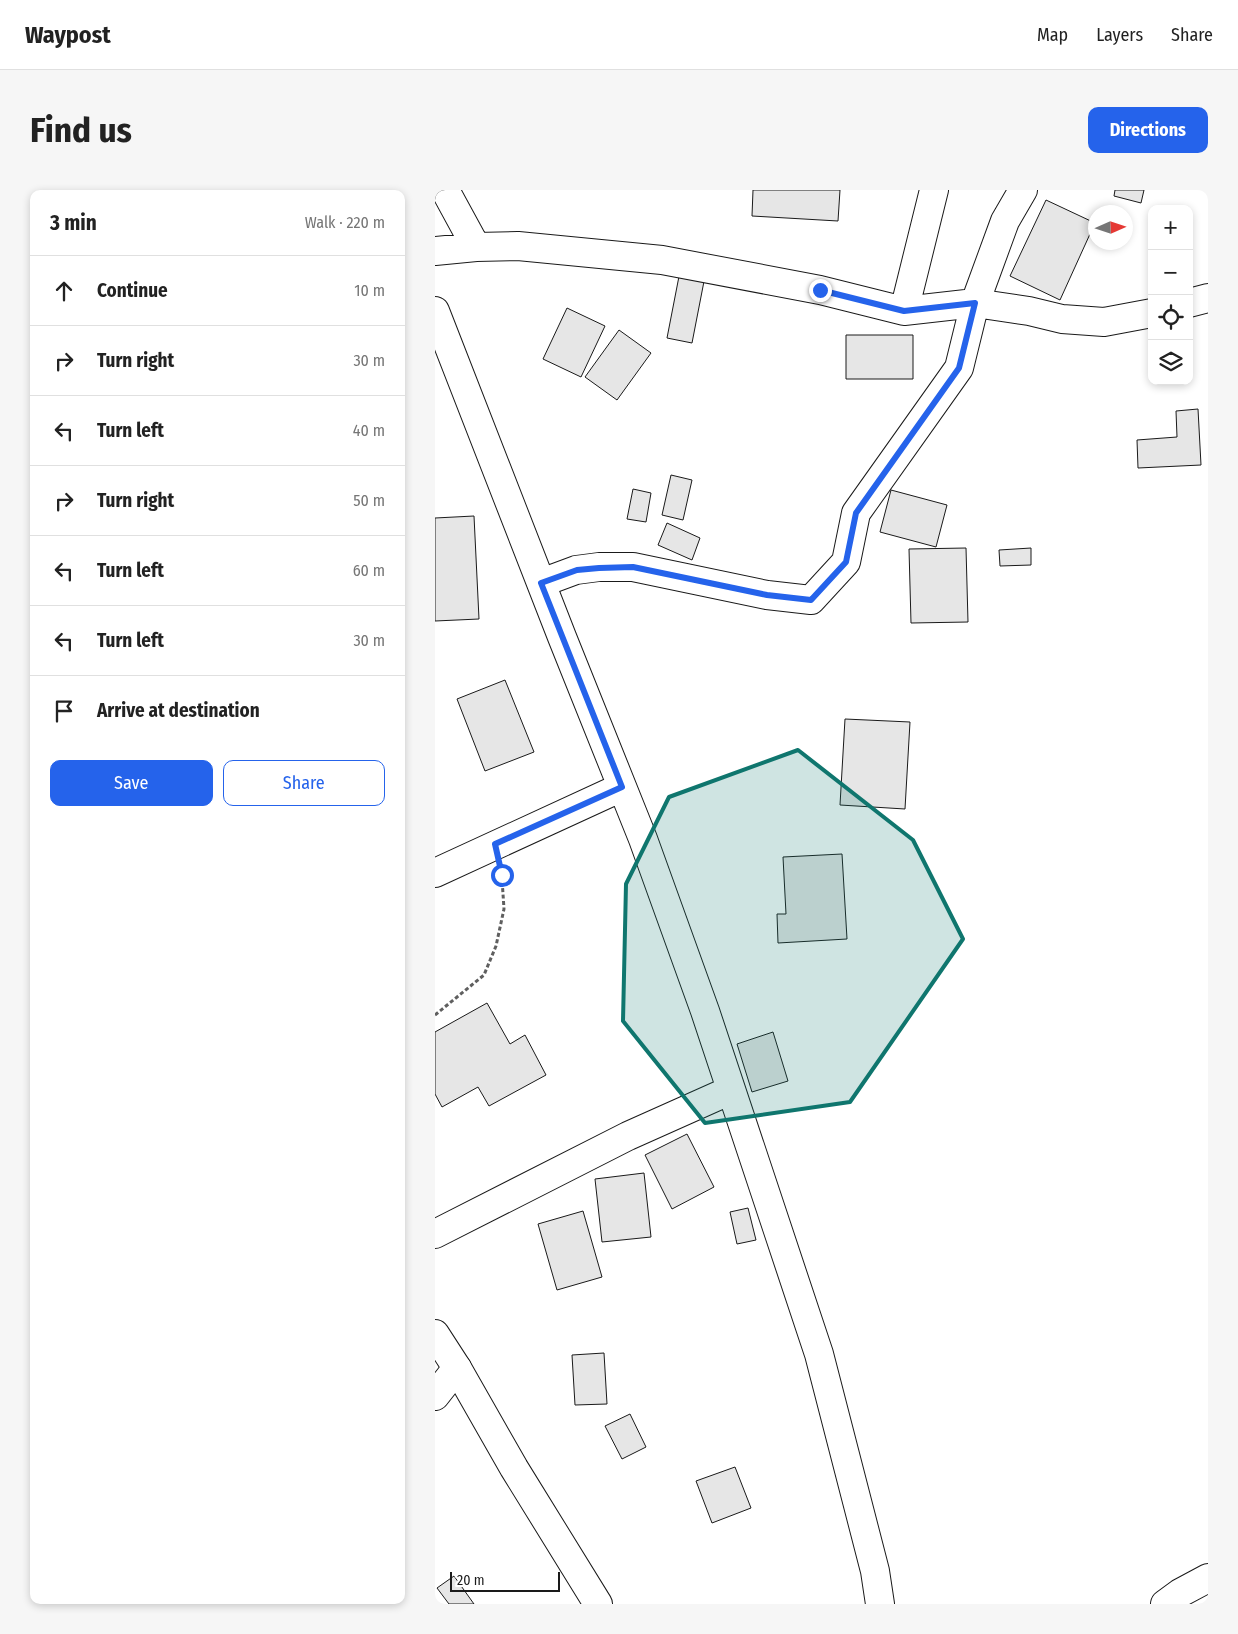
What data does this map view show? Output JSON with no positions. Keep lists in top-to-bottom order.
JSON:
{
  "scale_bar": "20 m",
  "north": "right",
  "page": {
    "header": "Waypost",
    "nav": ["Map", "Layers", "Share"],
    "buttons": [
      "Directions",
      ["Save", "Share"]
    ],
    "title": "Find us",
    "heading": ["3 min", "Walk · 220 m"],
    "map_buttons": ["+", "−"],
    "list": [
      ["Continue", "10 m"],
      ["Turn right", "30 m"],
      ["Turn left", "40 m"],
      ["Turn right", "50 m"],
      ["Turn left", "60 m"],
      ["Turn left", "30 m"],
      "Arrive at destination"
    ],
    "scale": "20 m"
  }
}
